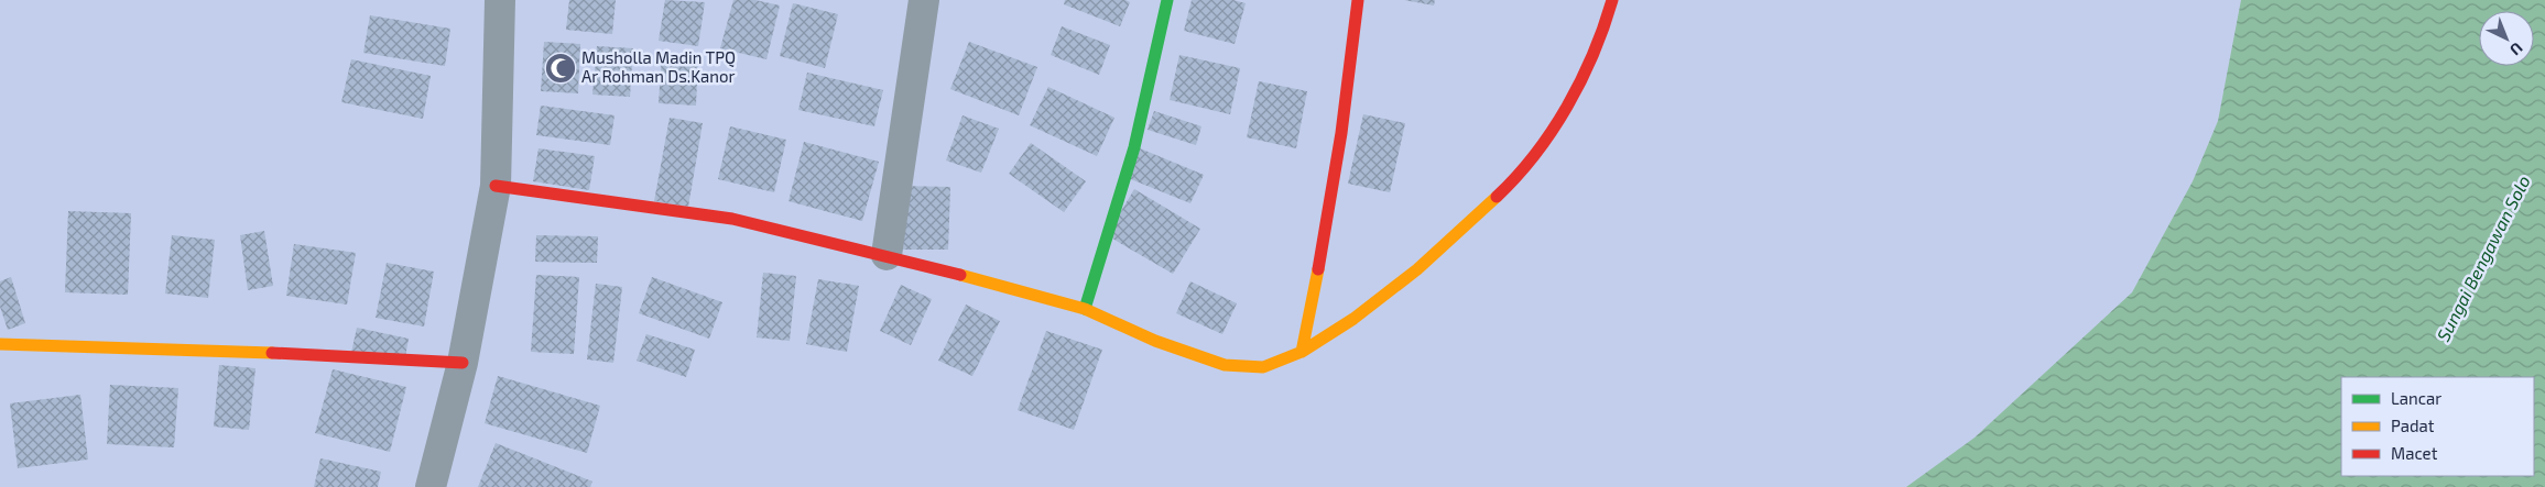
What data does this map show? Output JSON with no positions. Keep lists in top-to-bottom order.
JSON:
{
  "water": ["Sungai Bengawan Solo"],
  "places": {
    "mosque": ["Musholla Madin TPQ Ar Rohman Ds.Kanor"]
  },
  "legend": ["Lancar", "Padat", "Macet"],
  "north": "bottom right"
}
